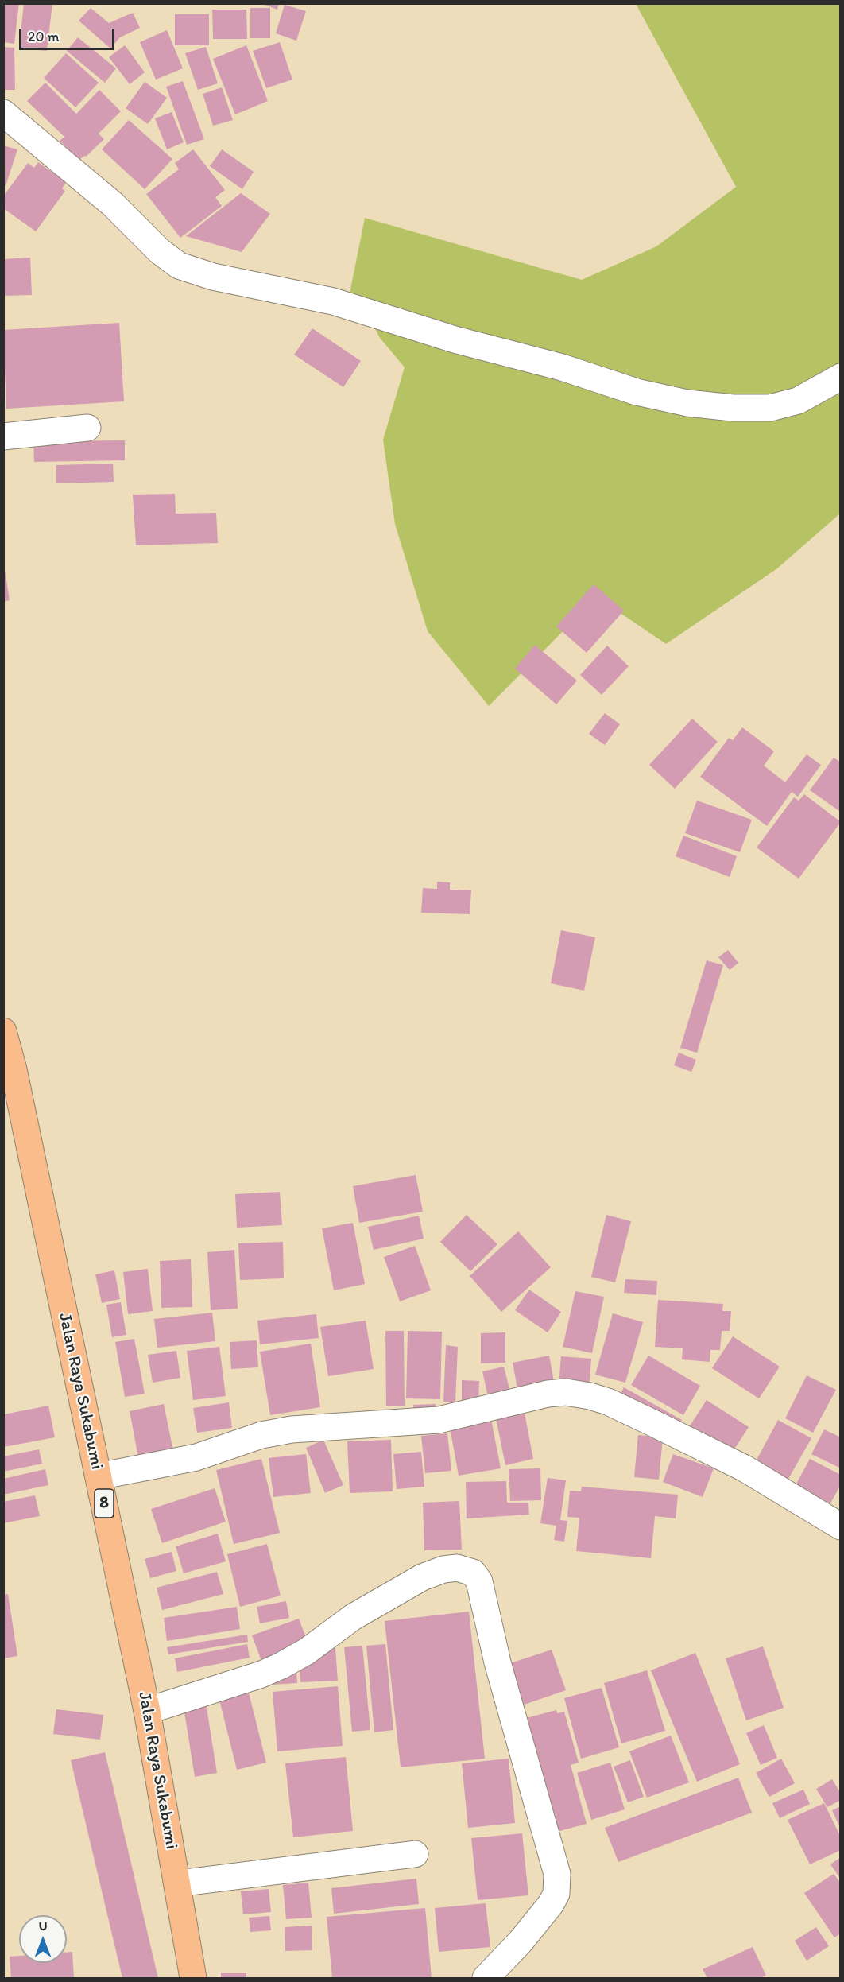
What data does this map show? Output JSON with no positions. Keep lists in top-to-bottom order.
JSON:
{
  "streets": {
    "highway": ["Jalan Raya Sukabumi", "8"]
  },
  "scale_bar": "20 m",
  "north": "top"
}
